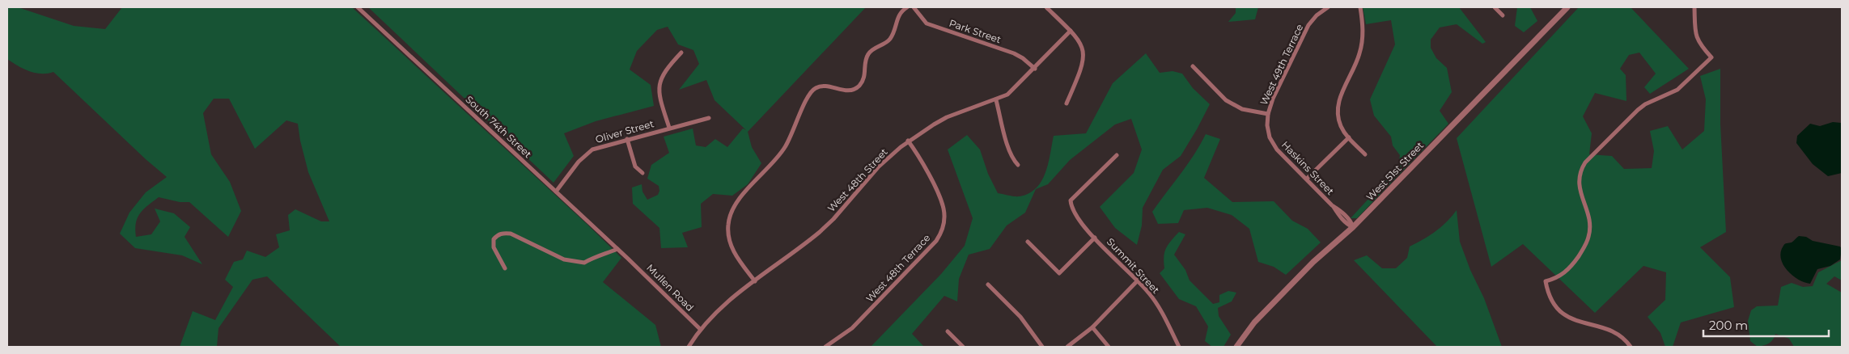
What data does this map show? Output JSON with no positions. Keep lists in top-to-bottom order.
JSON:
{
  "streets": {
    "street": [
      "Park Street",
      "West 49th Terrace",
      "South 74th Street",
      "Oliver Street",
      "Haskins Street",
      "West 51st Street",
      "West 48th Street",
      "Summit Street",
      "West 48th Terrace",
      "Mullen Road"
    ]
  },
  "crossings": [
    ["Park Street", "West 48th Street"],
    ["West 49th Terrace", "Haskins Street"],
    ["South 74th Street", "Oliver Street"],
    ["South 74th Street", "Mullen Road"],
    ["Haskins Street", "West 51st Street"],
    ["West 48th Street", "West 48th Terrace"],
    ["West 48th Street", "Mullen Road"]
  ],
  "scale_bar": "200 m"
}
